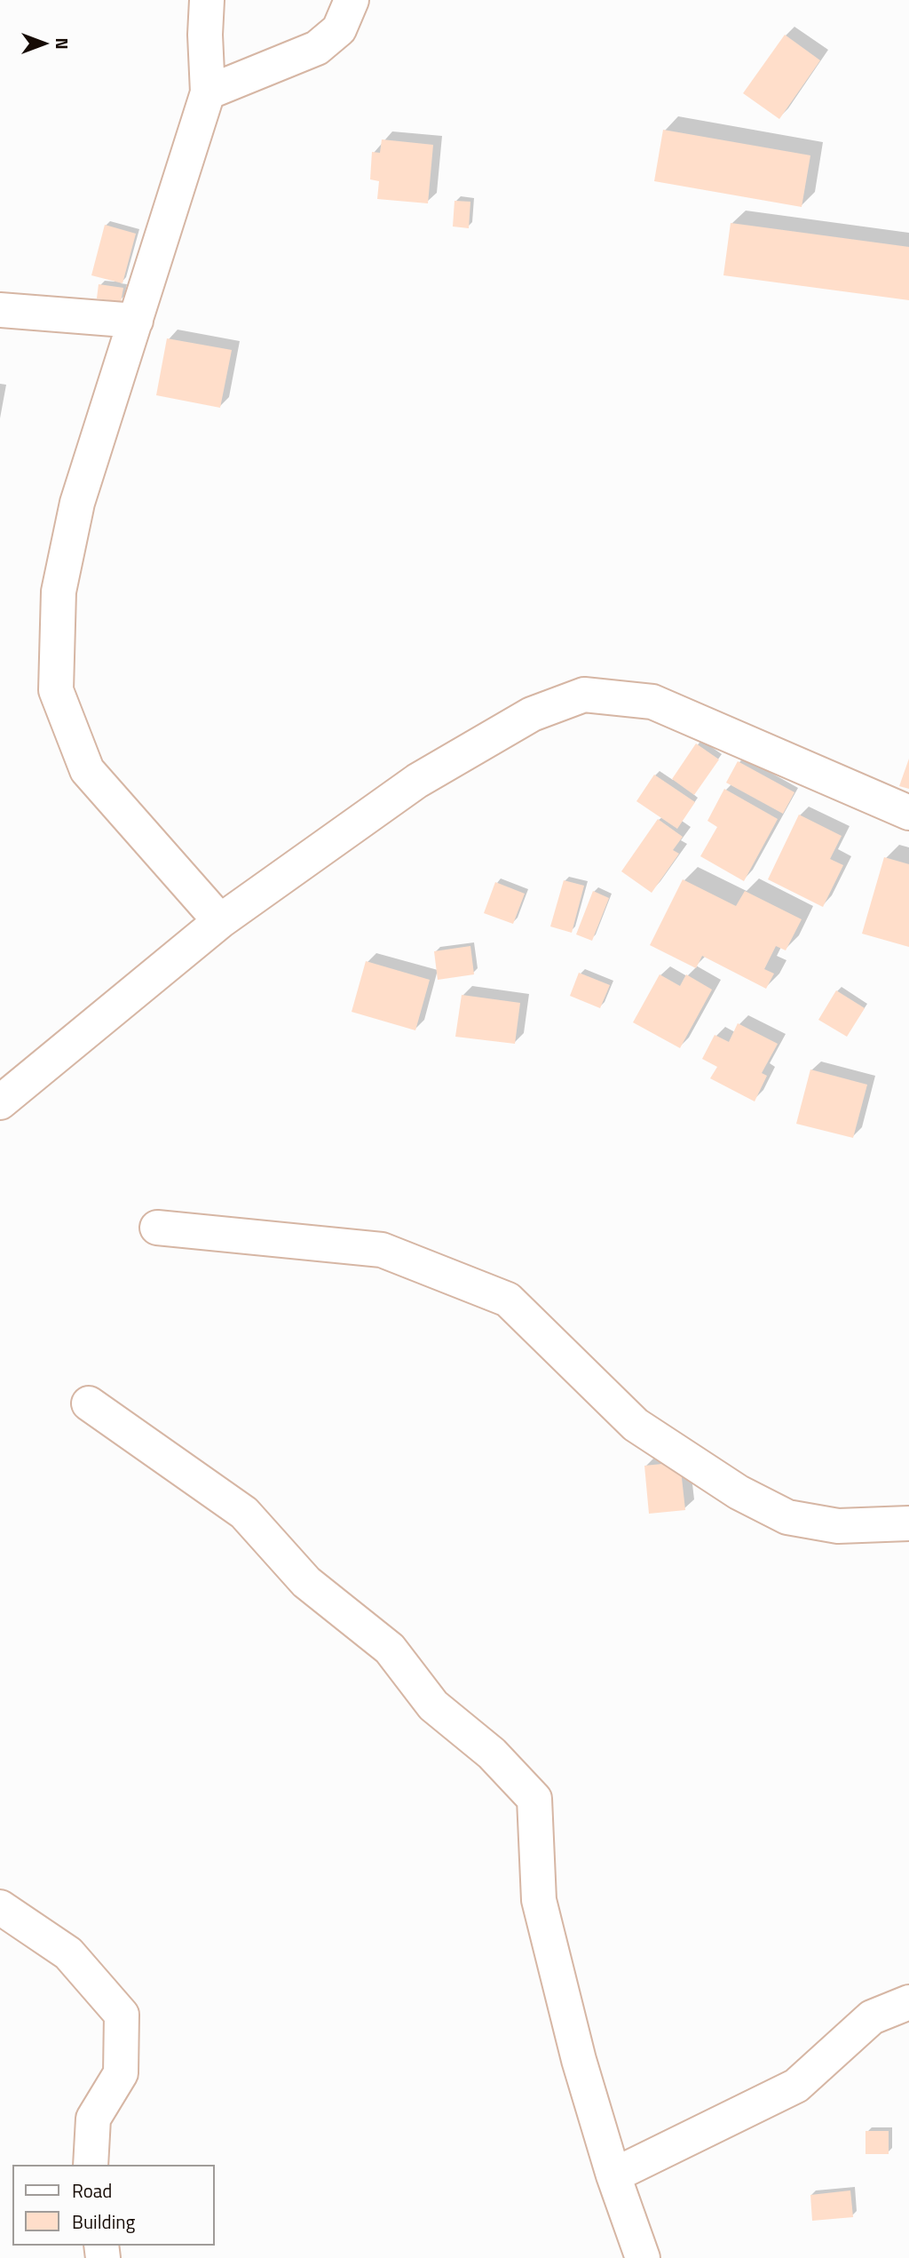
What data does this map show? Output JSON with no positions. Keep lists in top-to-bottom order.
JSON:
{
  "legend": ["Road", "Building"],
  "north": "right"
}
